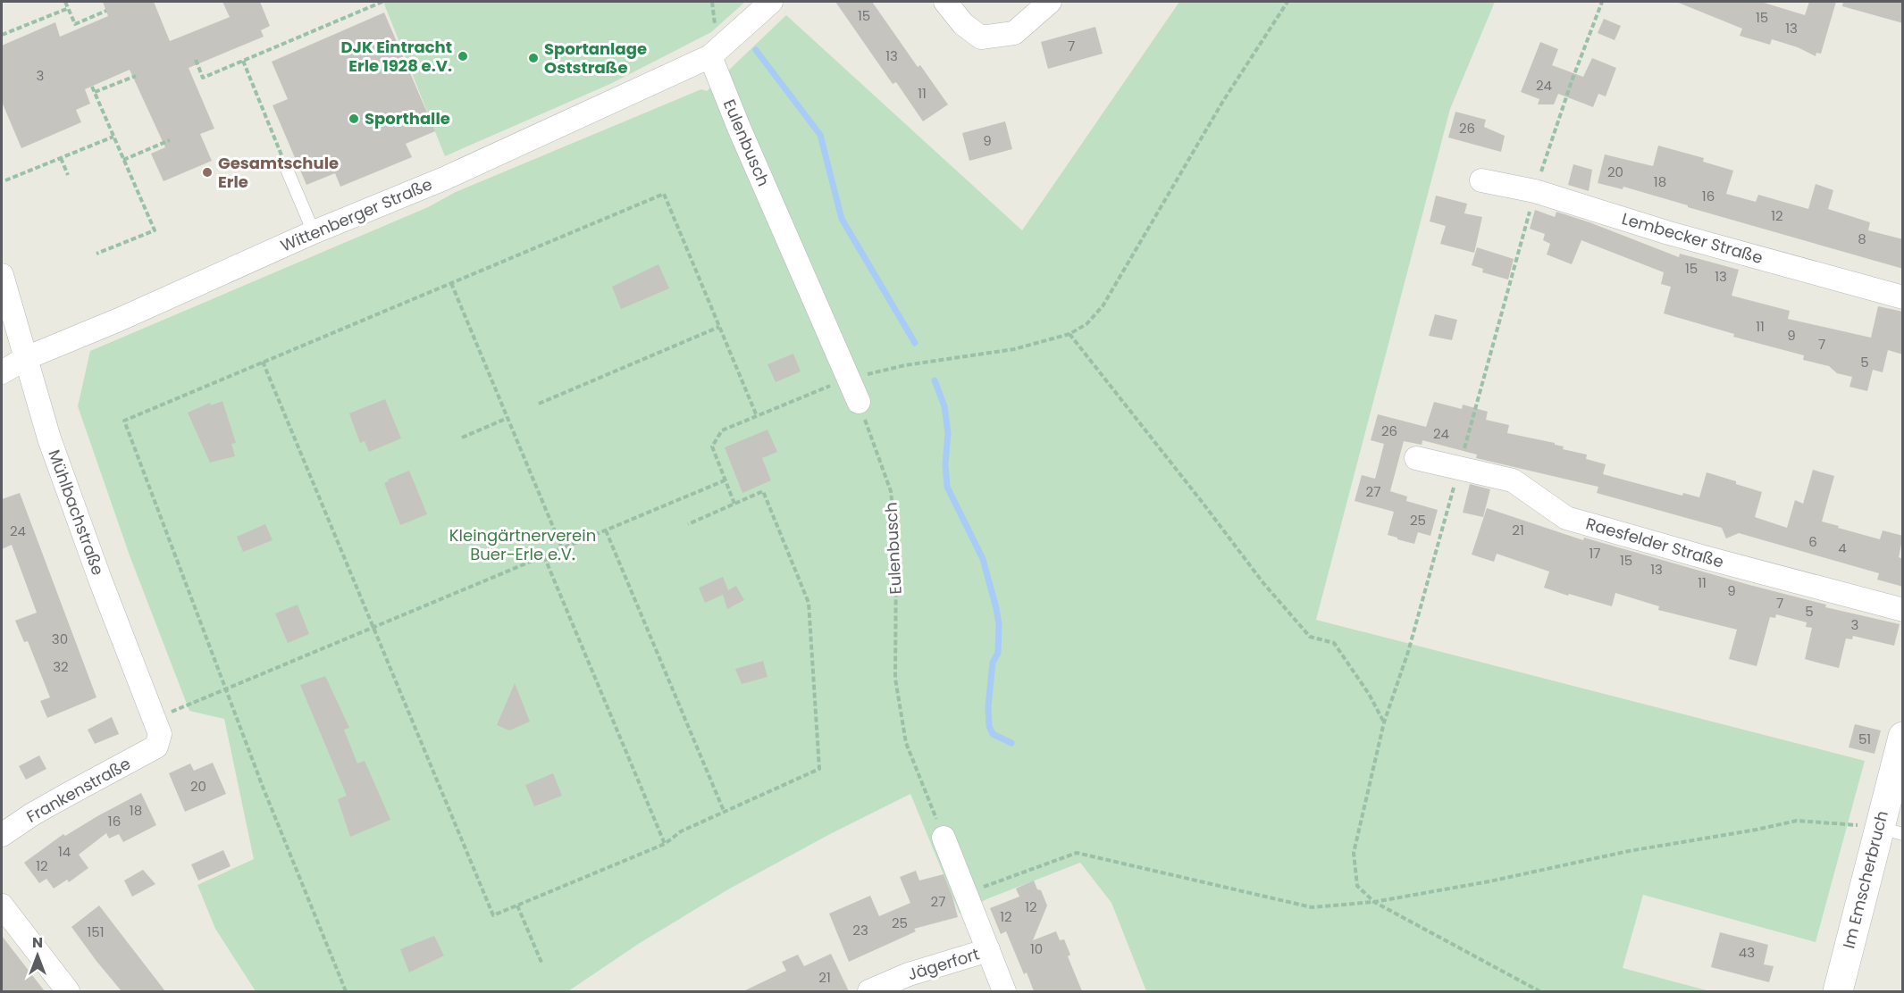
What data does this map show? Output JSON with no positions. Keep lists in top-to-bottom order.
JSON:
{
  "streets": {
    "street": [
      "Eulenbusch",
      "Wittenberger Straße",
      "Lembecker Straße",
      "Mühlbachstraße",
      "Raesfelder Straße",
      "Frankenstraße",
      "Im Emscherbruch",
      "Jägerfort"
    ]
  },
  "crossings": [
    ["Eulenbusch", "Wittenberger Straße"],
    ["Wittenberger Straße", "Mühlbachstraße"],
    ["Mühlbachstraße", "Frankenstraße"]
  ],
  "parks": ["Kleingärtnerverein Buer-Erle e.V."],
  "places": [
    "DJK Eintracht Erle 1928 e.V.",
    "Sportanlage Oststraße",
    "Sporthalle",
    "Gesamtschule Erle"
  ],
  "house_numbers": [
    "15",
    "15",
    "13",
    "7",
    "13",
    "3",
    "24",
    "11",
    "26",
    "9",
    "20",
    "18",
    "16",
    "12",
    "8",
    "15",
    "13",
    "11",
    "9",
    "7",
    "5",
    "26",
    "24",
    "27",
    "25",
    "21",
    "24",
    "6",
    "4",
    "17",
    "15",
    "13",
    "11",
    "9",
    "7",
    "5",
    "3",
    "30",
    "32",
    "51",
    "20",
    "18",
    "16",
    "14",
    "12",
    "27",
    "12",
    "12",
    "25",
    "23",
    "151",
    "10",
    "43",
    "21"
  ],
  "north": "top"
}
